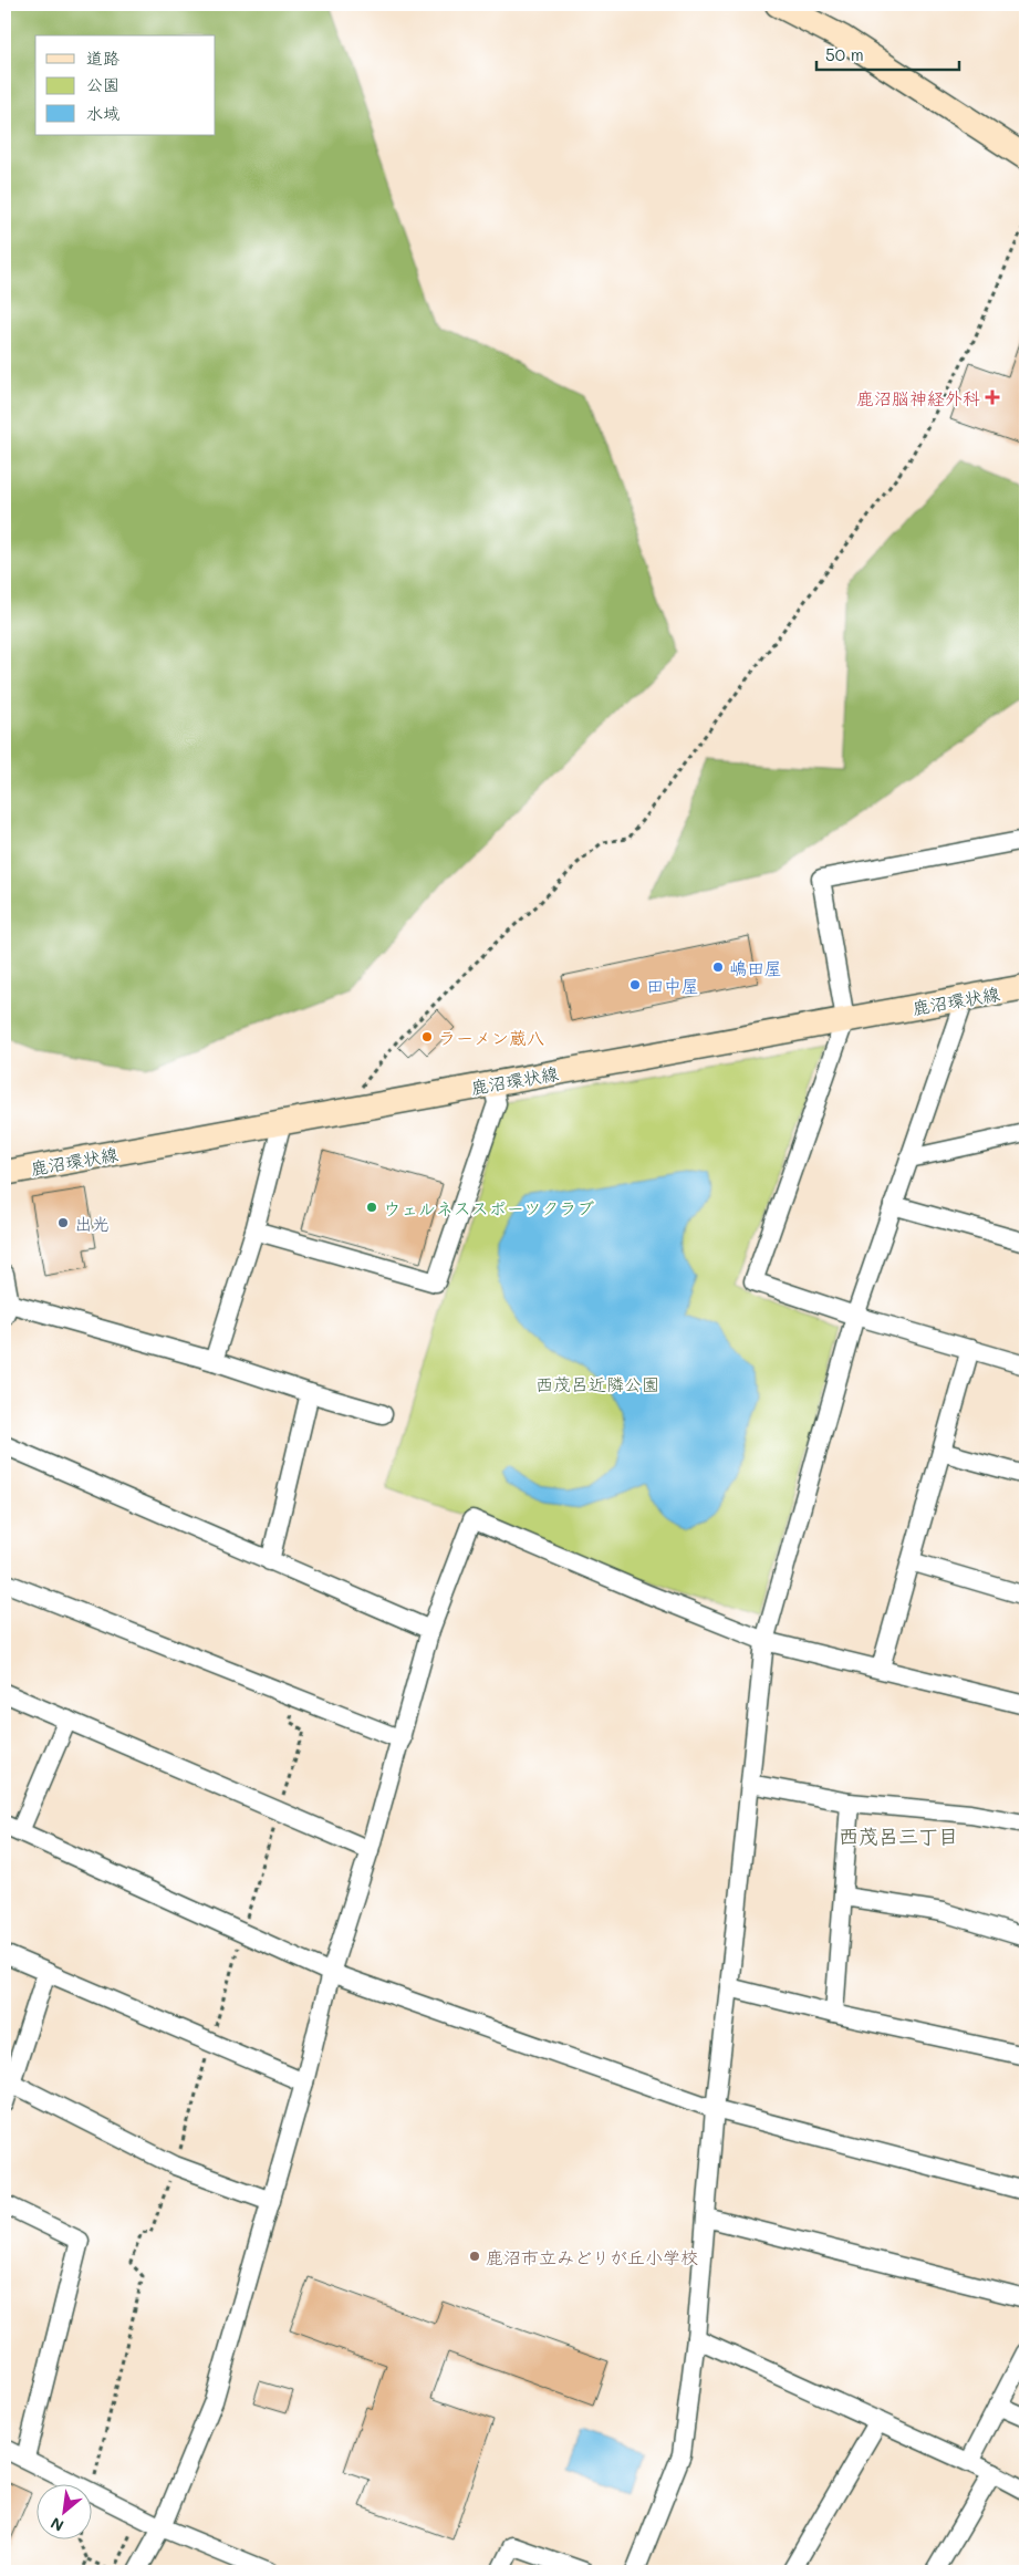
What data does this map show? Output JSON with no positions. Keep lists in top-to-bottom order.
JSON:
{
  "streets": {
    "main road": ["鹿沼環状線"]
  },
  "districts": ["西茂呂三丁目"],
  "parks": ["西茂呂近隣公園"],
  "places": {
    "health": ["鹿沼脳神経外科"],
    "other": [
      "嶋田屋",
      "田中屋",
      "ラーメン蔵八",
      "ウェルネススポーツクラブ",
      "出光",
      "鹿沼市立みどりが丘小学校"
    ]
  },
  "legend": ["道路", "公園", "水域"],
  "scale_bar": "50 m",
  "north": "bottom left"
}
